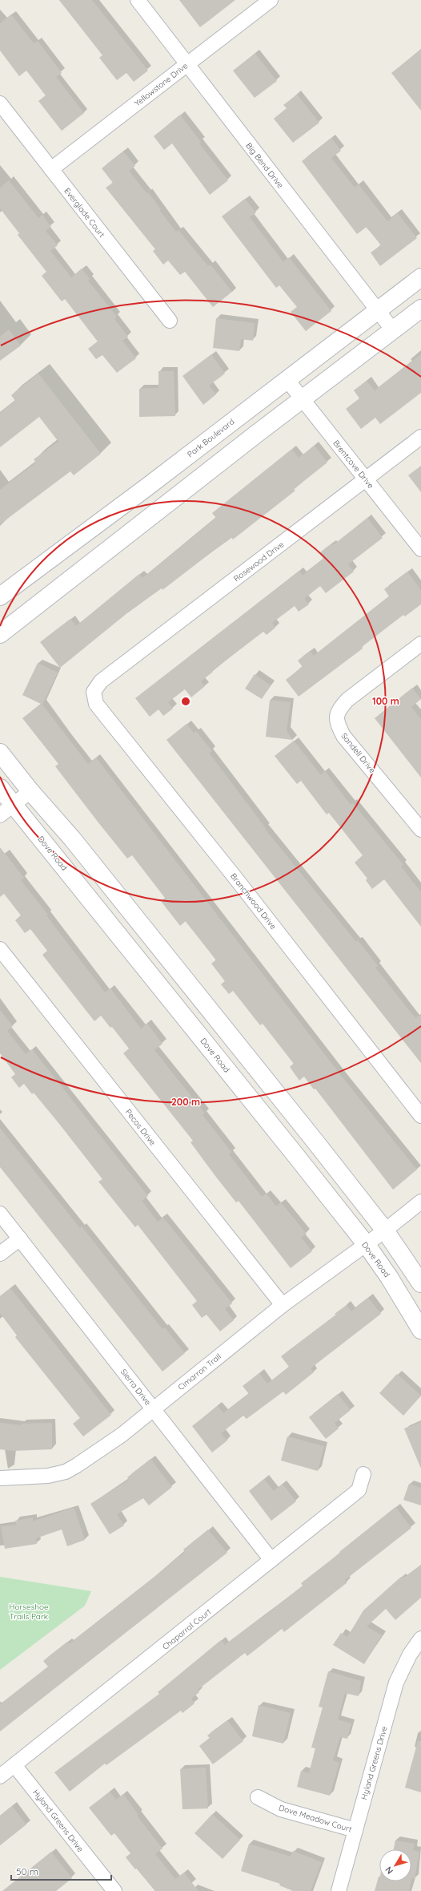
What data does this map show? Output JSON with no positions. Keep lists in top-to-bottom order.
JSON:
{
  "streets": {
    "main road": ["Park Boulevard", "Dove Road"],
    "street": [
      "Yellowstone Drive",
      "Big Bend Drive",
      "Everglade Court",
      "Brentcove Drive",
      "Rosewood Drive",
      "Sandell Drive",
      "Branchwood Drive",
      "Pecos Drive",
      "Cimarron Trail",
      "Sierra Drive",
      "Chaparral Court",
      "Hyland Greens Drive",
      "Dove Meadow Court"
    ]
  },
  "crossings": [
    ["Yellowstone Drive", "Big Bend Drive"],
    ["Yellowstone Drive", "Everglade Court"],
    ["Big Bend Drive", "Park Boulevard"],
    ["Park Boulevard", "Brentcove Drive"],
    ["Brentcove Drive", "Rosewood Drive"],
    ["Rosewood Drive", "Branchwood Drive"],
    ["Dove Road", "Cimarron Trail"],
    ["Pecos Drive", "Cimarron Trail"],
    ["Cimarron Trail", "Sierra Drive"],
    ["Sierra Drive", "Chaparral Court"],
    ["Chaparral Court", "Hyland Greens Drive"],
    ["Hyland Greens Drive", "Dove Meadow Court"]
  ],
  "parks": ["Horseshoe Trails Park"],
  "scale_bar": "50 m",
  "north": "bottom left",
  "rings": ["100 m", "200 m"]
}
